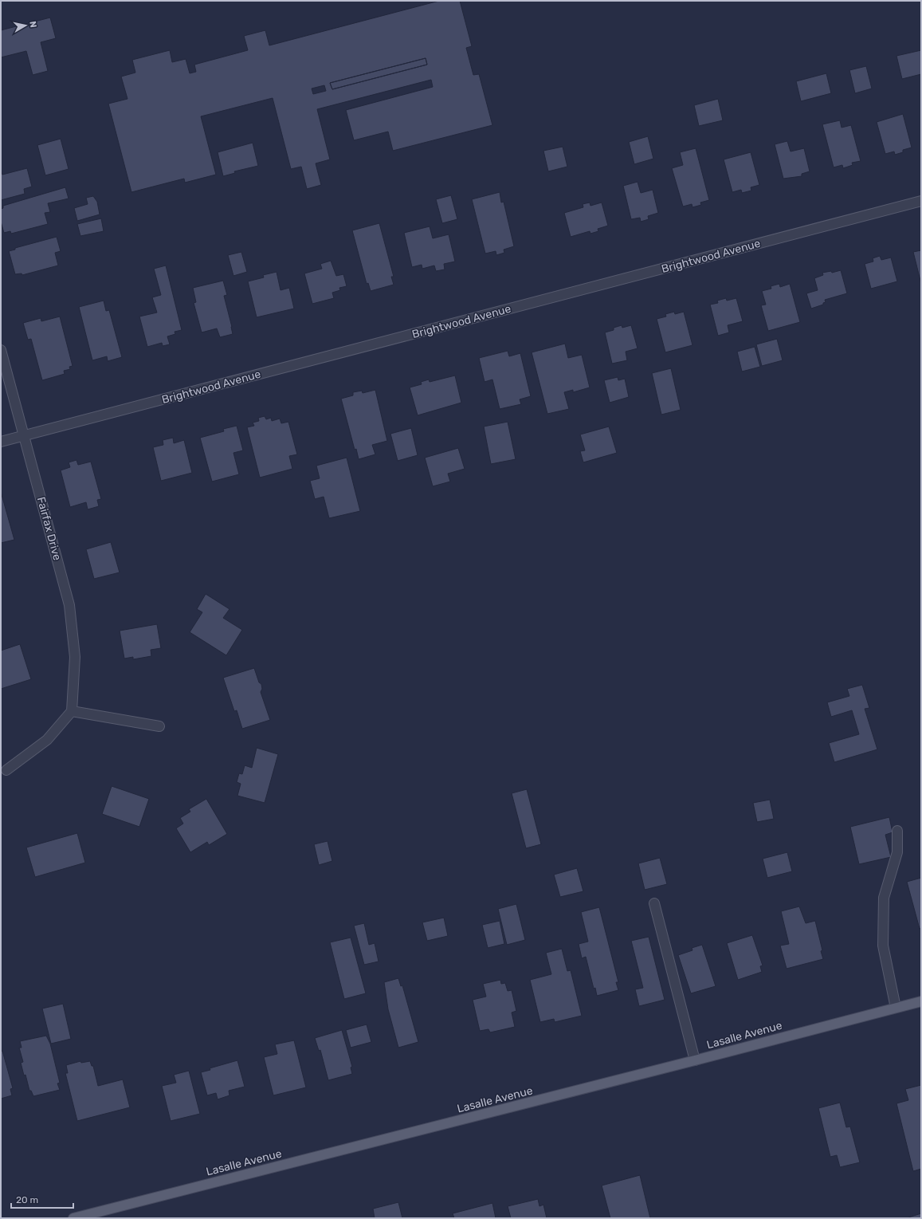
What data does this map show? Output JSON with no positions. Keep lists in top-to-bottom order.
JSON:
{
  "streets": {
    "main road": ["Lasalle Avenue"],
    "street": ["Brightwood Avenue", "Fairfax Drive"]
  },
  "crossings": [
    ["Brightwood Avenue", "Fairfax Drive"]
  ],
  "scale_bar": "20 m",
  "north": "right"
}
